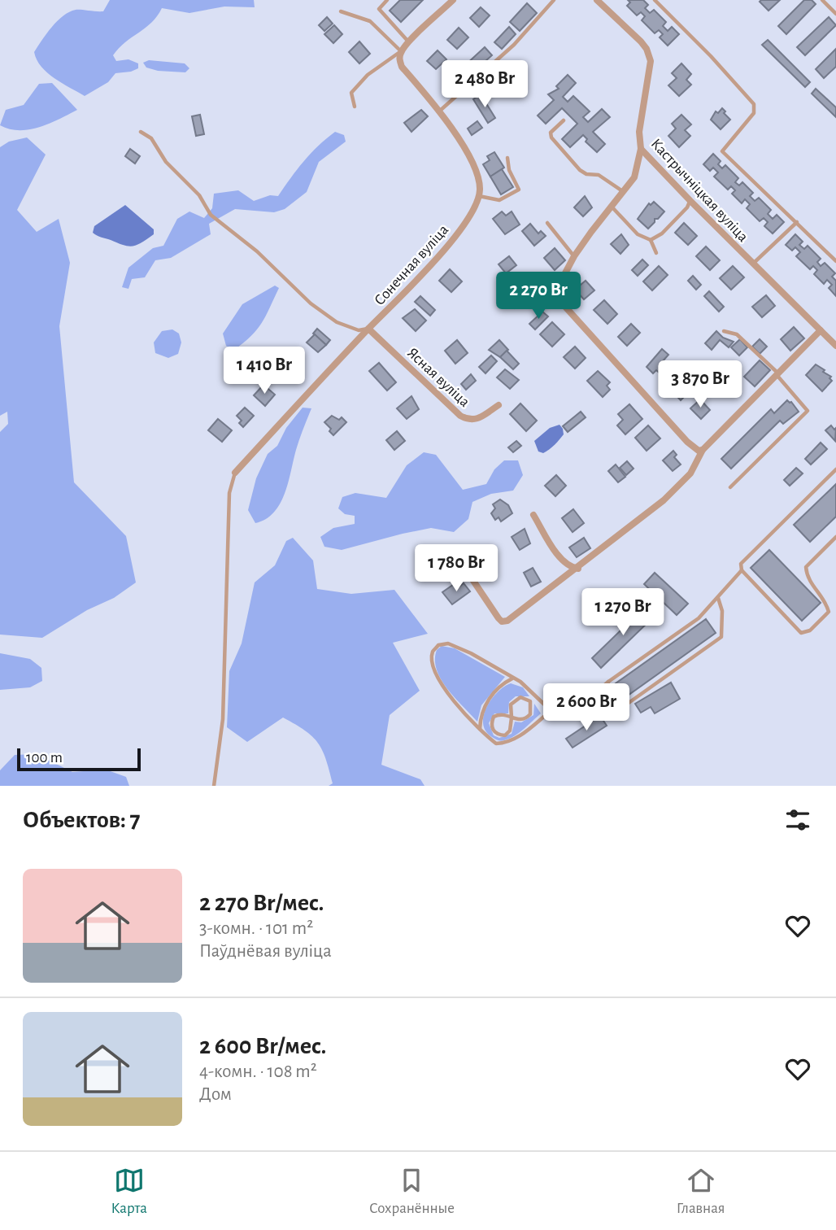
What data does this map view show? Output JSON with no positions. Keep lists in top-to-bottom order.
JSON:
{
  "streets": {
    "street": ["Кастрычніцкая вуліца", "Сонечная вуліца", "Ясная вуліца"]
  },
  "crossings": [
    ["Сонечная вуліца", "Ясная вуліца"]
  ],
  "scale_bar": "100 m",
  "page": {
    "price": [
      "2 480 Br",
      "2 270 Br",
      "1 410 Br",
      "3 870 Br",
      "1 780 Br",
      "1 270 Br",
      "2 600 Br"
    ],
    "scale": "100 m",
    "heading": "Объектов: 7",
    "list": [
      {
        "name": "2 270 Br/мес.",
        "note": "3-комн. · 101 m² · Паўднёвая вуліца"
      },
      {
        "name": "2 600 Br/мес.",
        "note": "4-комн. · 108 m² · Дом"
      }
    ],
    "tabs": ["Карта", "Сохранённые", "Главная"]
  }
}
